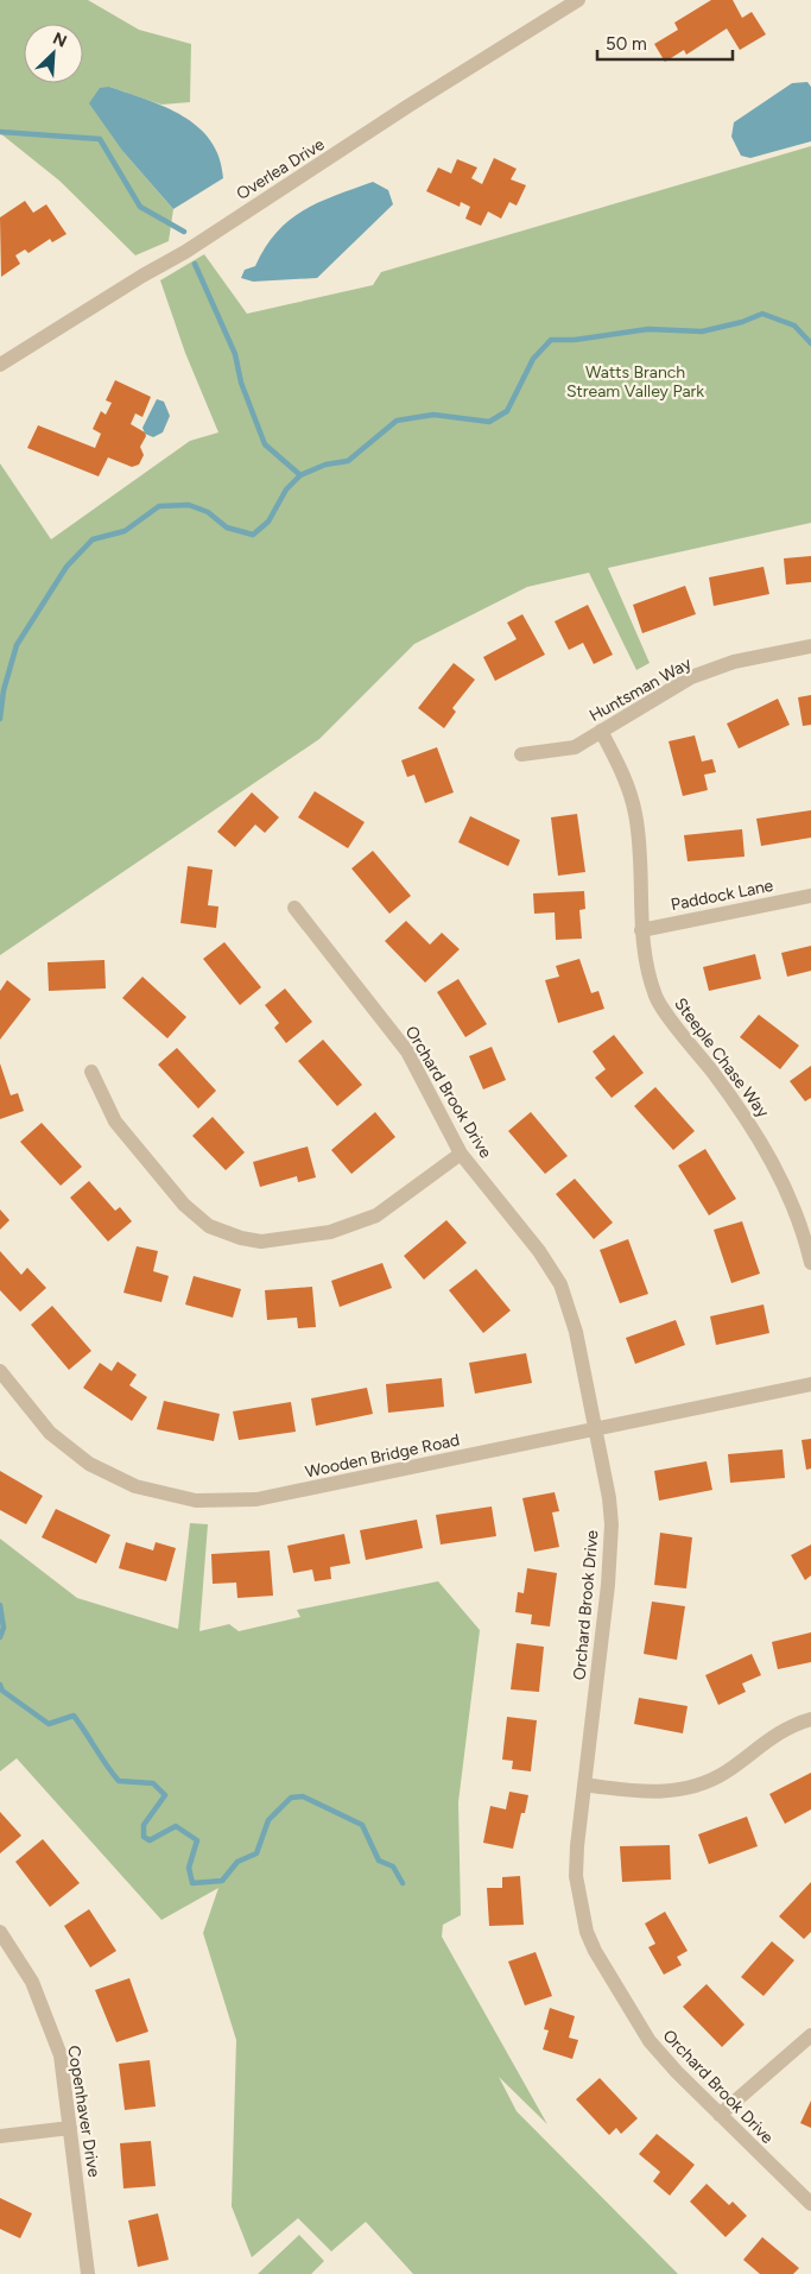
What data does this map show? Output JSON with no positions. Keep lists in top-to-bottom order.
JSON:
{
  "streets": {
    "street": [
      "Overlea Drive",
      "Huntsman Way",
      "Paddock Lane",
      "Steeple Chase Way",
      "Orchard Brook Drive",
      "Wooden Bridge Road",
      "Copenhaver Drive"
    ]
  },
  "crossings": [
    ["Huntsman Way", "Steeple Chase Way"],
    ["Paddock Lane", "Steeple Chase Way"],
    ["Orchard Brook Drive", "Wooden Bridge Road"]
  ],
  "parks": ["Watts Branch Stream Valley Park"],
  "scale_bar": "50 m",
  "north": "top right"
}
